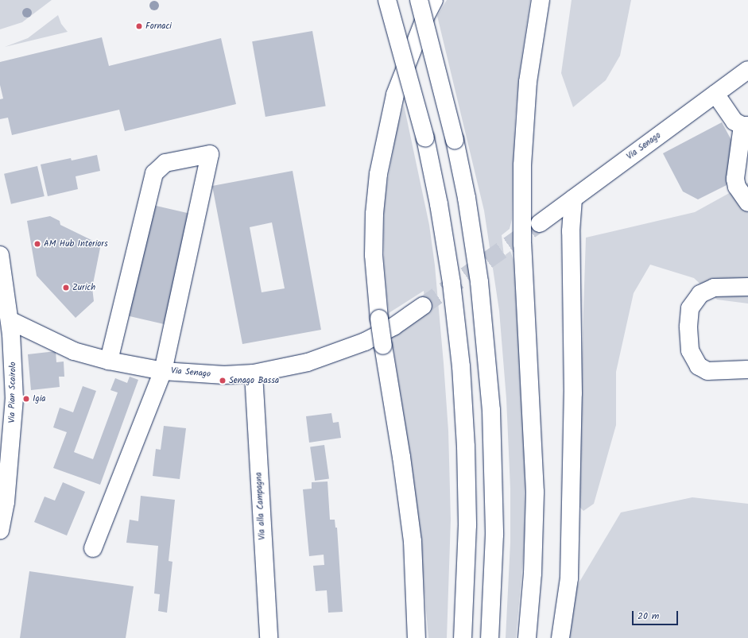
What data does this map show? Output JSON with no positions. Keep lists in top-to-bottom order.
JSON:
{
  "streets": {
    "main road": ["Via Senago", "Via Pian Scairolo", "Via alla Campagna"]
  },
  "crossings": [
    ["Via Senago", "Via Pian Scairolo"],
    ["Via Senago", "Via alla Campagna"]
  ],
  "places": [
    "Fornaci",
    "AM Hub Interiors",
    "Zurich",
    "Senago Bassa",
    "Igia"
  ],
  "scale_bar": "20 m"
}
